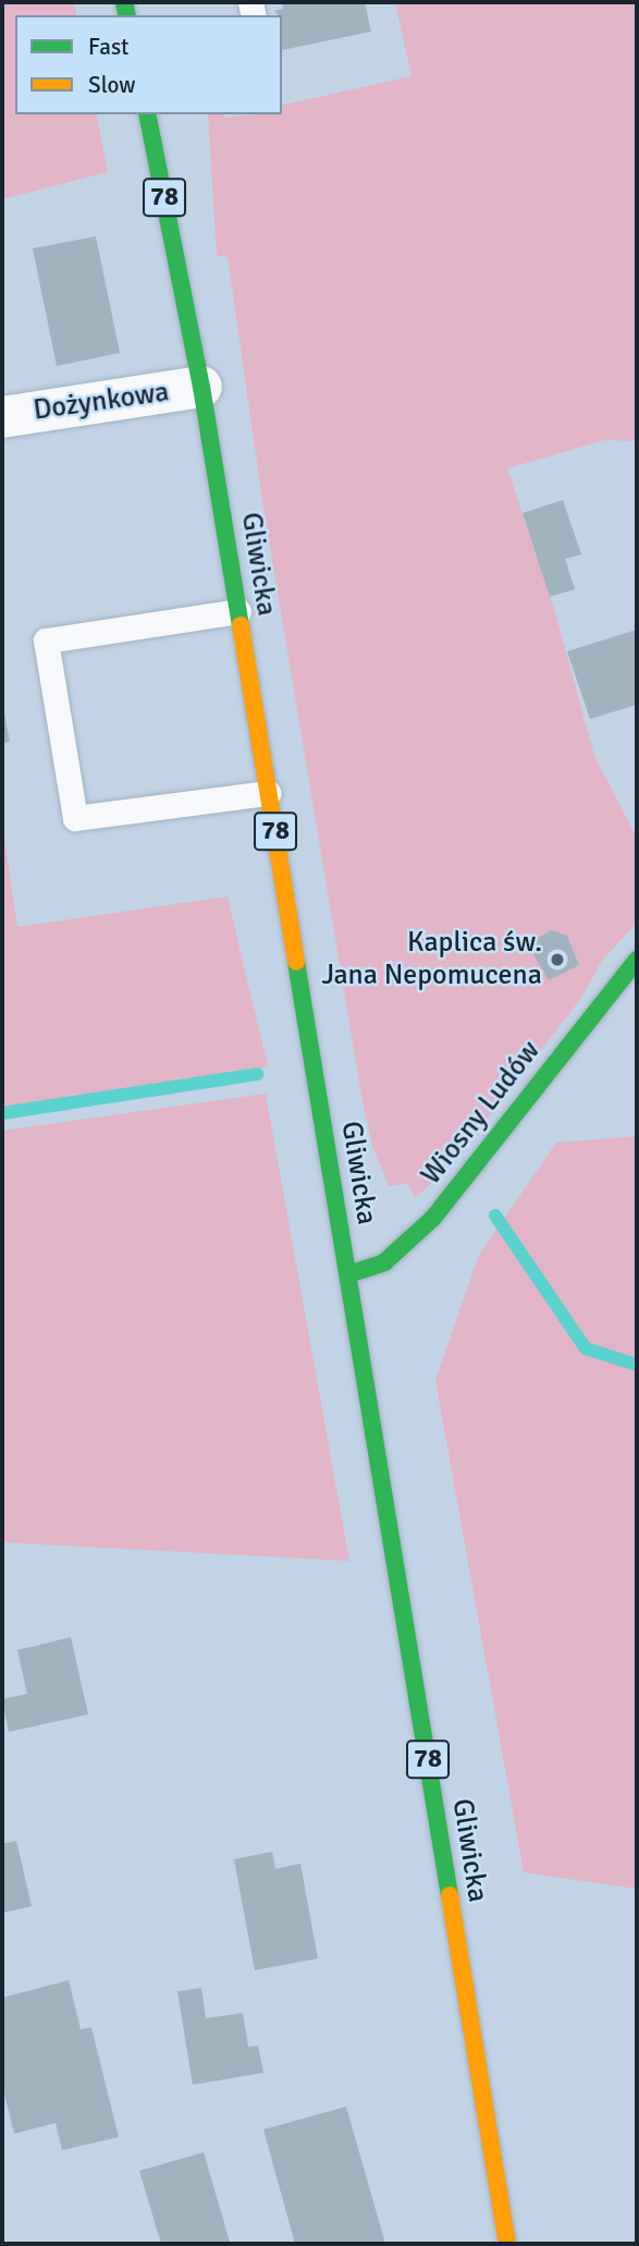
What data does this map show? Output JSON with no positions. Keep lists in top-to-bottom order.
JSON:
{
  "streets": {
    "main road": ["78", "Gliwicka", "Wiosny Ludów"],
    "street": ["Dożynkowa"]
  },
  "crossings": [
    ["Dożynkowa", "Gliwicka"],
    ["Gliwicka", "Wiosny Ludów"]
  ],
  "places": ["Kaplica św. Jana Nepomucena"],
  "legend": ["Fast", "Slow"]
}
